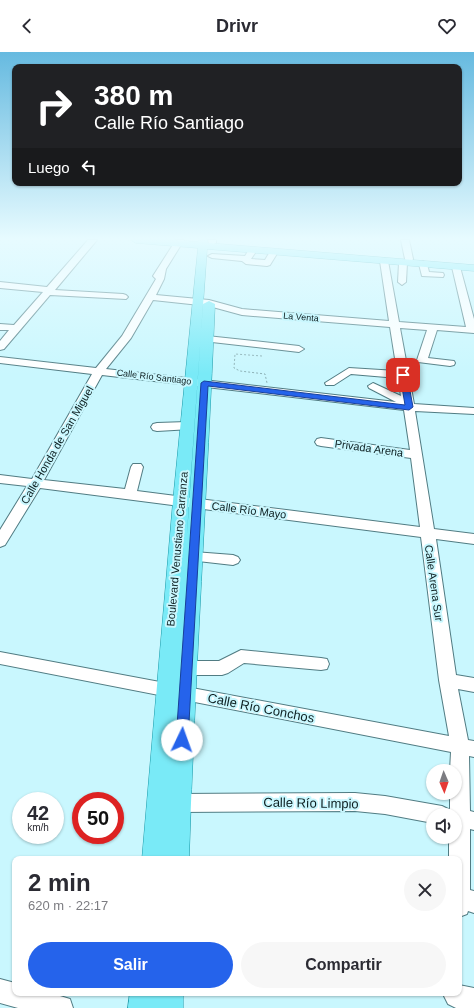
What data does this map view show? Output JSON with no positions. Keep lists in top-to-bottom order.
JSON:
{
  "streets": {
    "main road": ["Boulevard Venustiano Carranza"],
    "street": [
      "La Venta",
      "Calle Río Santiago",
      "Calle Honda de San Miguel",
      "Privada Arena",
      "Calle Río Mayo",
      "Calle Arena Sur",
      "Calle Río Conchos",
      "Calle Río Limpio"
    ]
  },
  "crossings": [
    ["La Venta", "Calle Honda de San Miguel"],
    ["La Venta", "Boulevard Venustiano Carranza"],
    ["La Venta", "Calle Arena Sur"],
    ["Calle Río Santiago", "Calle Honda de San Miguel"],
    ["Calle Río Santiago", "Boulevard Venustiano Carranza"],
    ["Calle Río Santiago", "Calle Arena Sur"],
    ["Calle Honda de San Miguel", "Calle Río Mayo"],
    ["Privada Arena", "Calle Arena Sur"],
    ["Calle Río Mayo", "Boulevard Venustiano Carranza"],
    ["Calle Río Mayo", "Calle Arena Sur"],
    ["Boulevard Venustiano Carranza", "Calle Río Conchos"],
    ["Boulevard Venustiano Carranza", "Calle Río Limpio"],
    ["Calle Arena Sur", "Calle Río Conchos"]
  ],
  "north": "bottom",
  "page": {
    "header": "Drivr",
    "turn": ["380 m", "Calle Río Santiago"],
    "then": "Luego",
    "speed": "42 km/h",
    "limit": "50",
    "heading": ["2 min", "620 m · 22:17"],
    "buttons": ["Salir", "Compartir"]
  }
}
